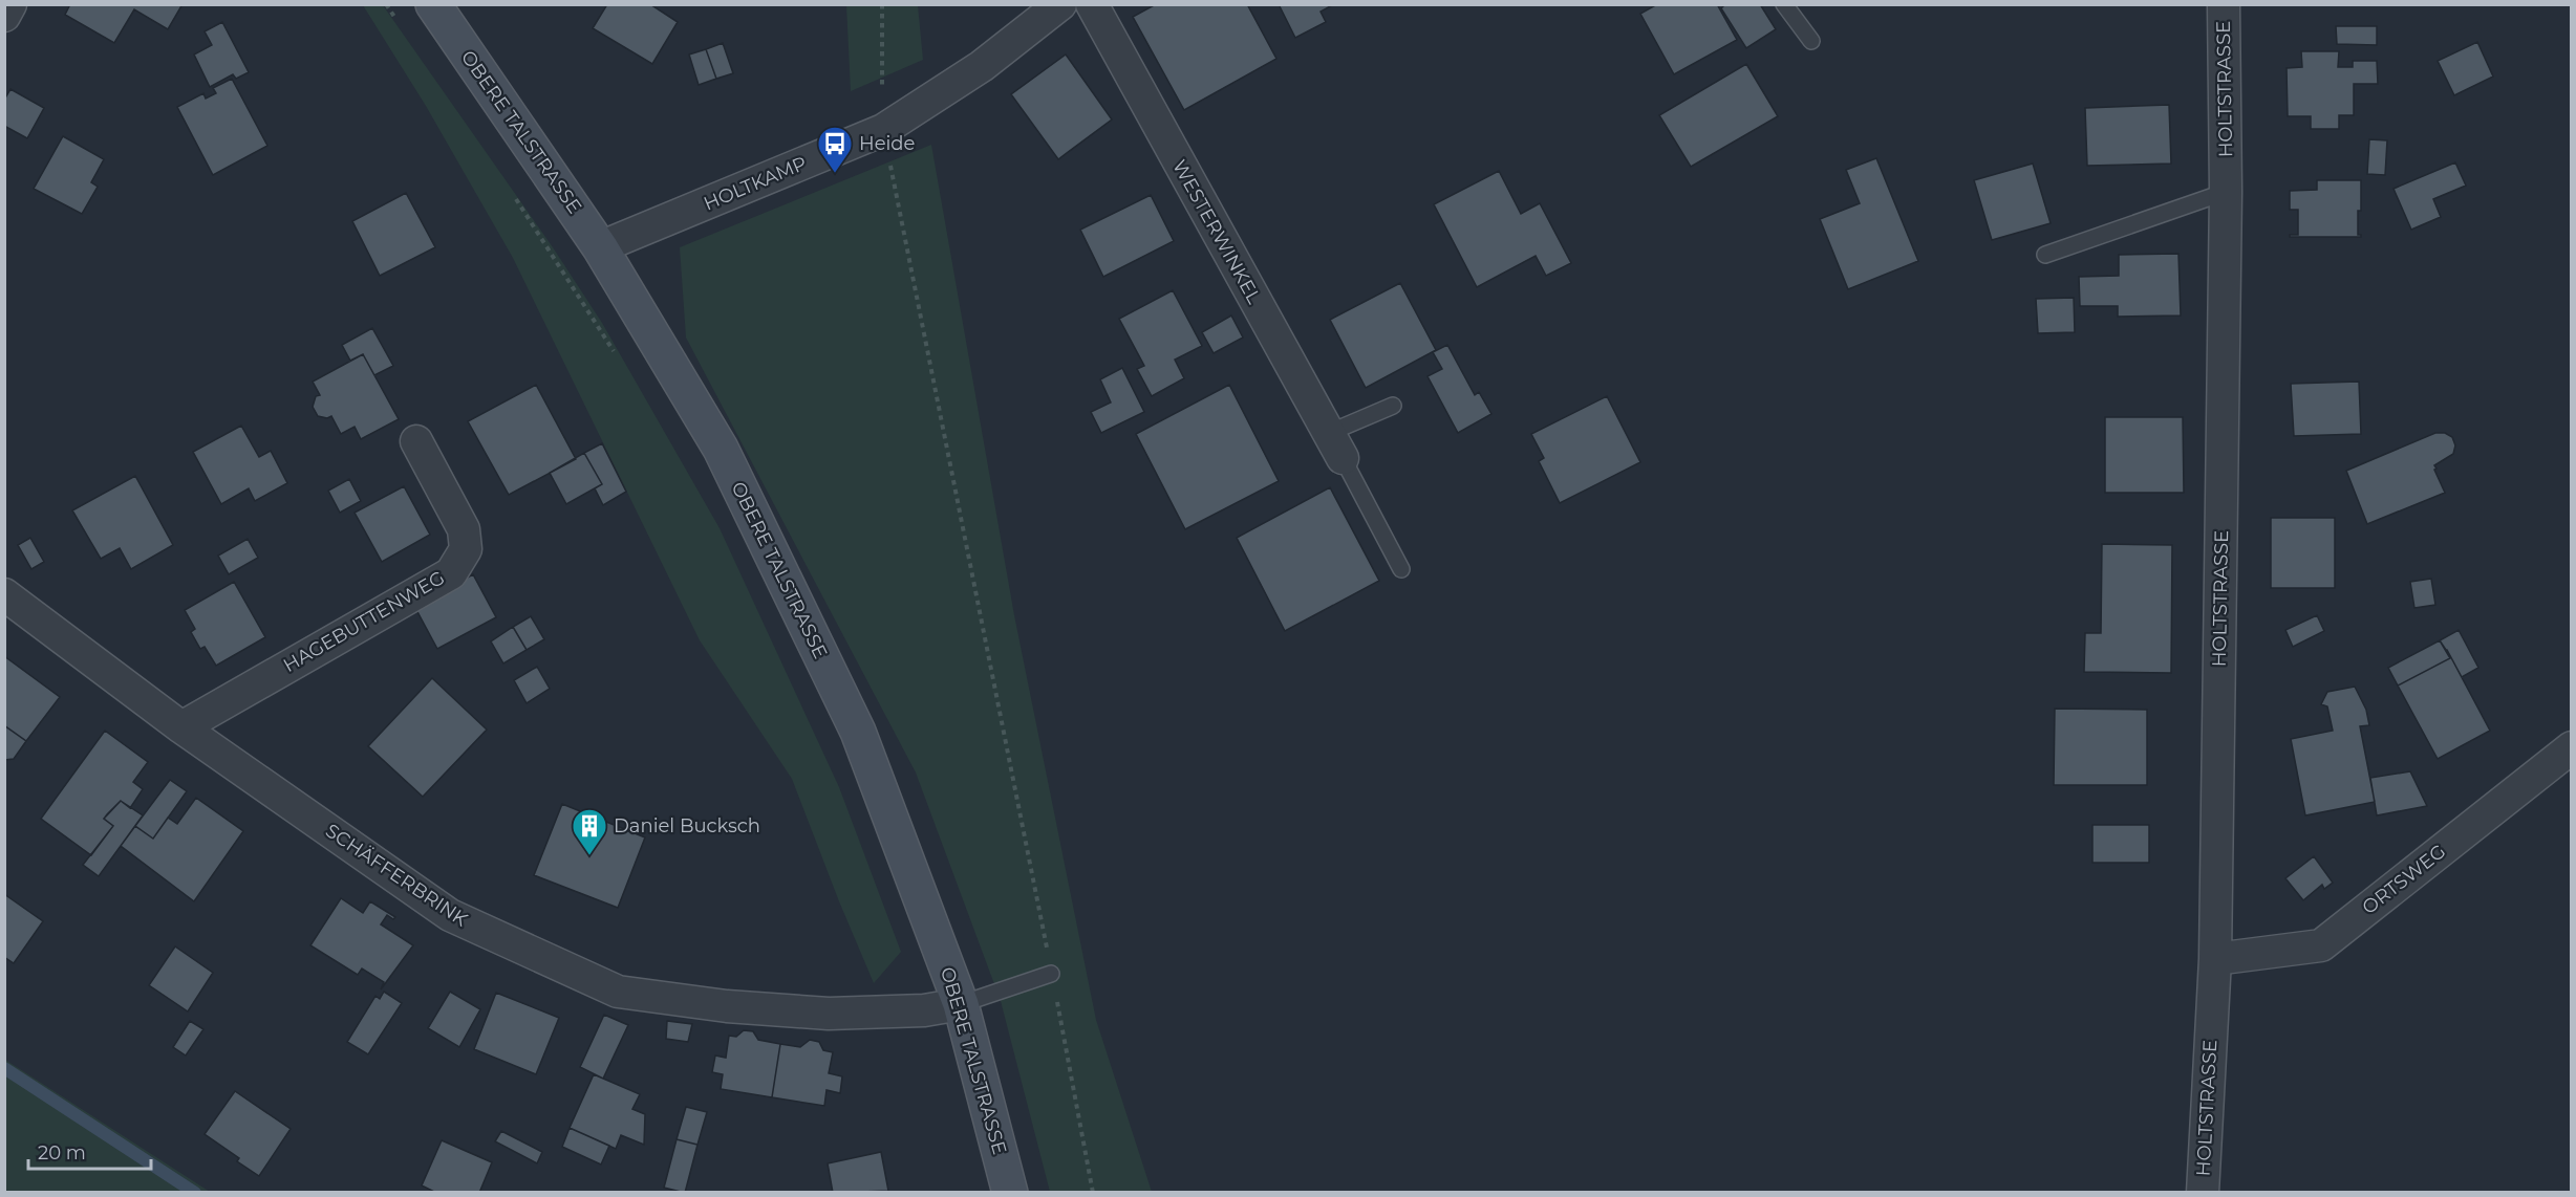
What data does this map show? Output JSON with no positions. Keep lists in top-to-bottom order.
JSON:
{
  "streets": {
    "street": [
      "HOLTSTRASSE",
      "OBERE TALSTRASSE",
      "HOLTKAMP",
      "WESTERWINKEL",
      "HAGEBUTTENWEG",
      "SCHÄFFERBRINK",
      "ORTSWEG"
    ]
  },
  "crossings": [
    ["HOLTSTRASSE", "ORTSWEG"],
    ["OBERE TALSTRASSE", "HOLTKAMP"],
    ["OBERE TALSTRASSE", "SCHÄFFERBRINK"],
    ["HAGEBUTTENWEG", "SCHÄFFERBRINK"]
  ],
  "places": {
    "bus stop": ["Heide"],
    "building": ["Daniel Bucksch"]
  },
  "scale_bar": "20 m"
}
